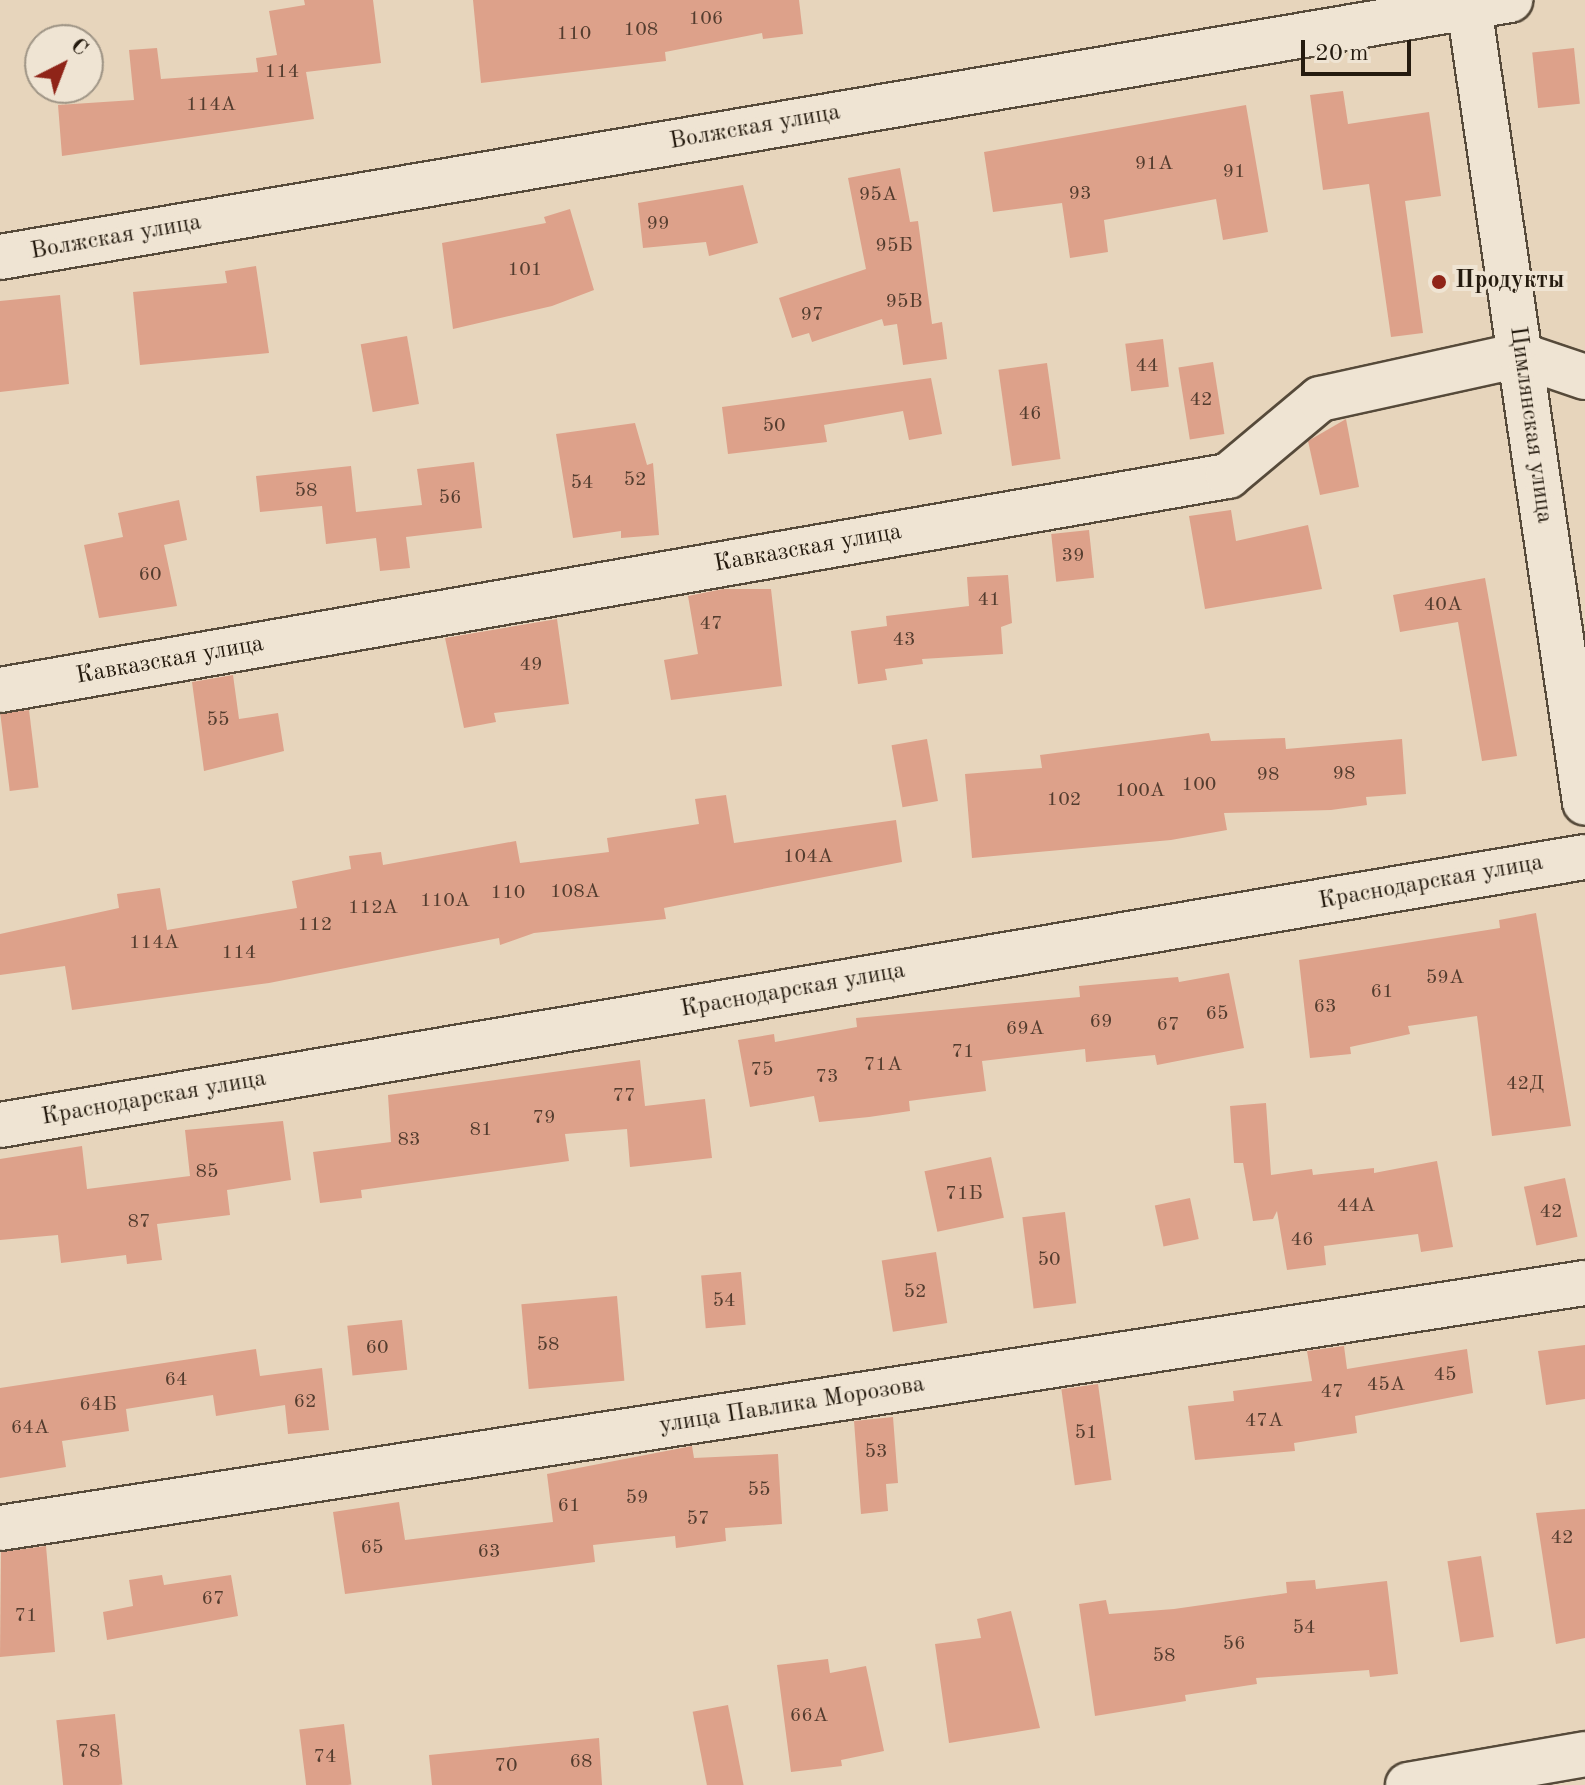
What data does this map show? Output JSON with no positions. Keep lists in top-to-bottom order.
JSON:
{
  "streets": {
    "street": [
      "Волжская улица",
      "Цимлянская улица",
      "Кавказская улица",
      "Краснодарская улица",
      "улица Павлика Морозова"
    ]
  },
  "crossings": [
    ["Волжская улица", "Цимлянская улица"],
    ["Цимлянская улица", "Кавказская улица"]
  ],
  "places": ["Продукты"],
  "house_numbers": [
    "106",
    "108",
    "110",
    "114",
    "114А",
    "91А",
    "91",
    "93",
    "95А",
    "99",
    "95Б",
    "101",
    "95В",
    "97",
    "44",
    "42",
    "46",
    "50",
    "52",
    "54",
    "58",
    "56",
    "39",
    "60",
    "41",
    "40А",
    "47",
    "43",
    "49",
    "55",
    "98",
    "98",
    "100",
    "100А",
    "102",
    "104А",
    "108А",
    "110",
    "110А",
    "112А",
    "112",
    "114А",
    "114",
    "59А",
    "61",
    "63",
    "65",
    "69",
    "67",
    "69А",
    "71",
    "71А",
    "75",
    "73",
    "42Д",
    "77",
    "79",
    "81",
    "83",
    "85",
    "71Б",
    "44А",
    "42",
    "87",
    "46",
    "50",
    "52",
    "54",
    "58",
    "60",
    "45",
    "64",
    "45А",
    "47",
    "62",
    "64Б",
    "47А",
    "64А",
    "51",
    "53",
    "55",
    "59",
    "61",
    "57",
    "42",
    "65",
    "63",
    "67",
    "71",
    "54",
    "56",
    "58",
    "66А",
    "78",
    "74",
    "68",
    "70"
  ],
  "scale_bar": "20 m",
  "north": "top right"
}
